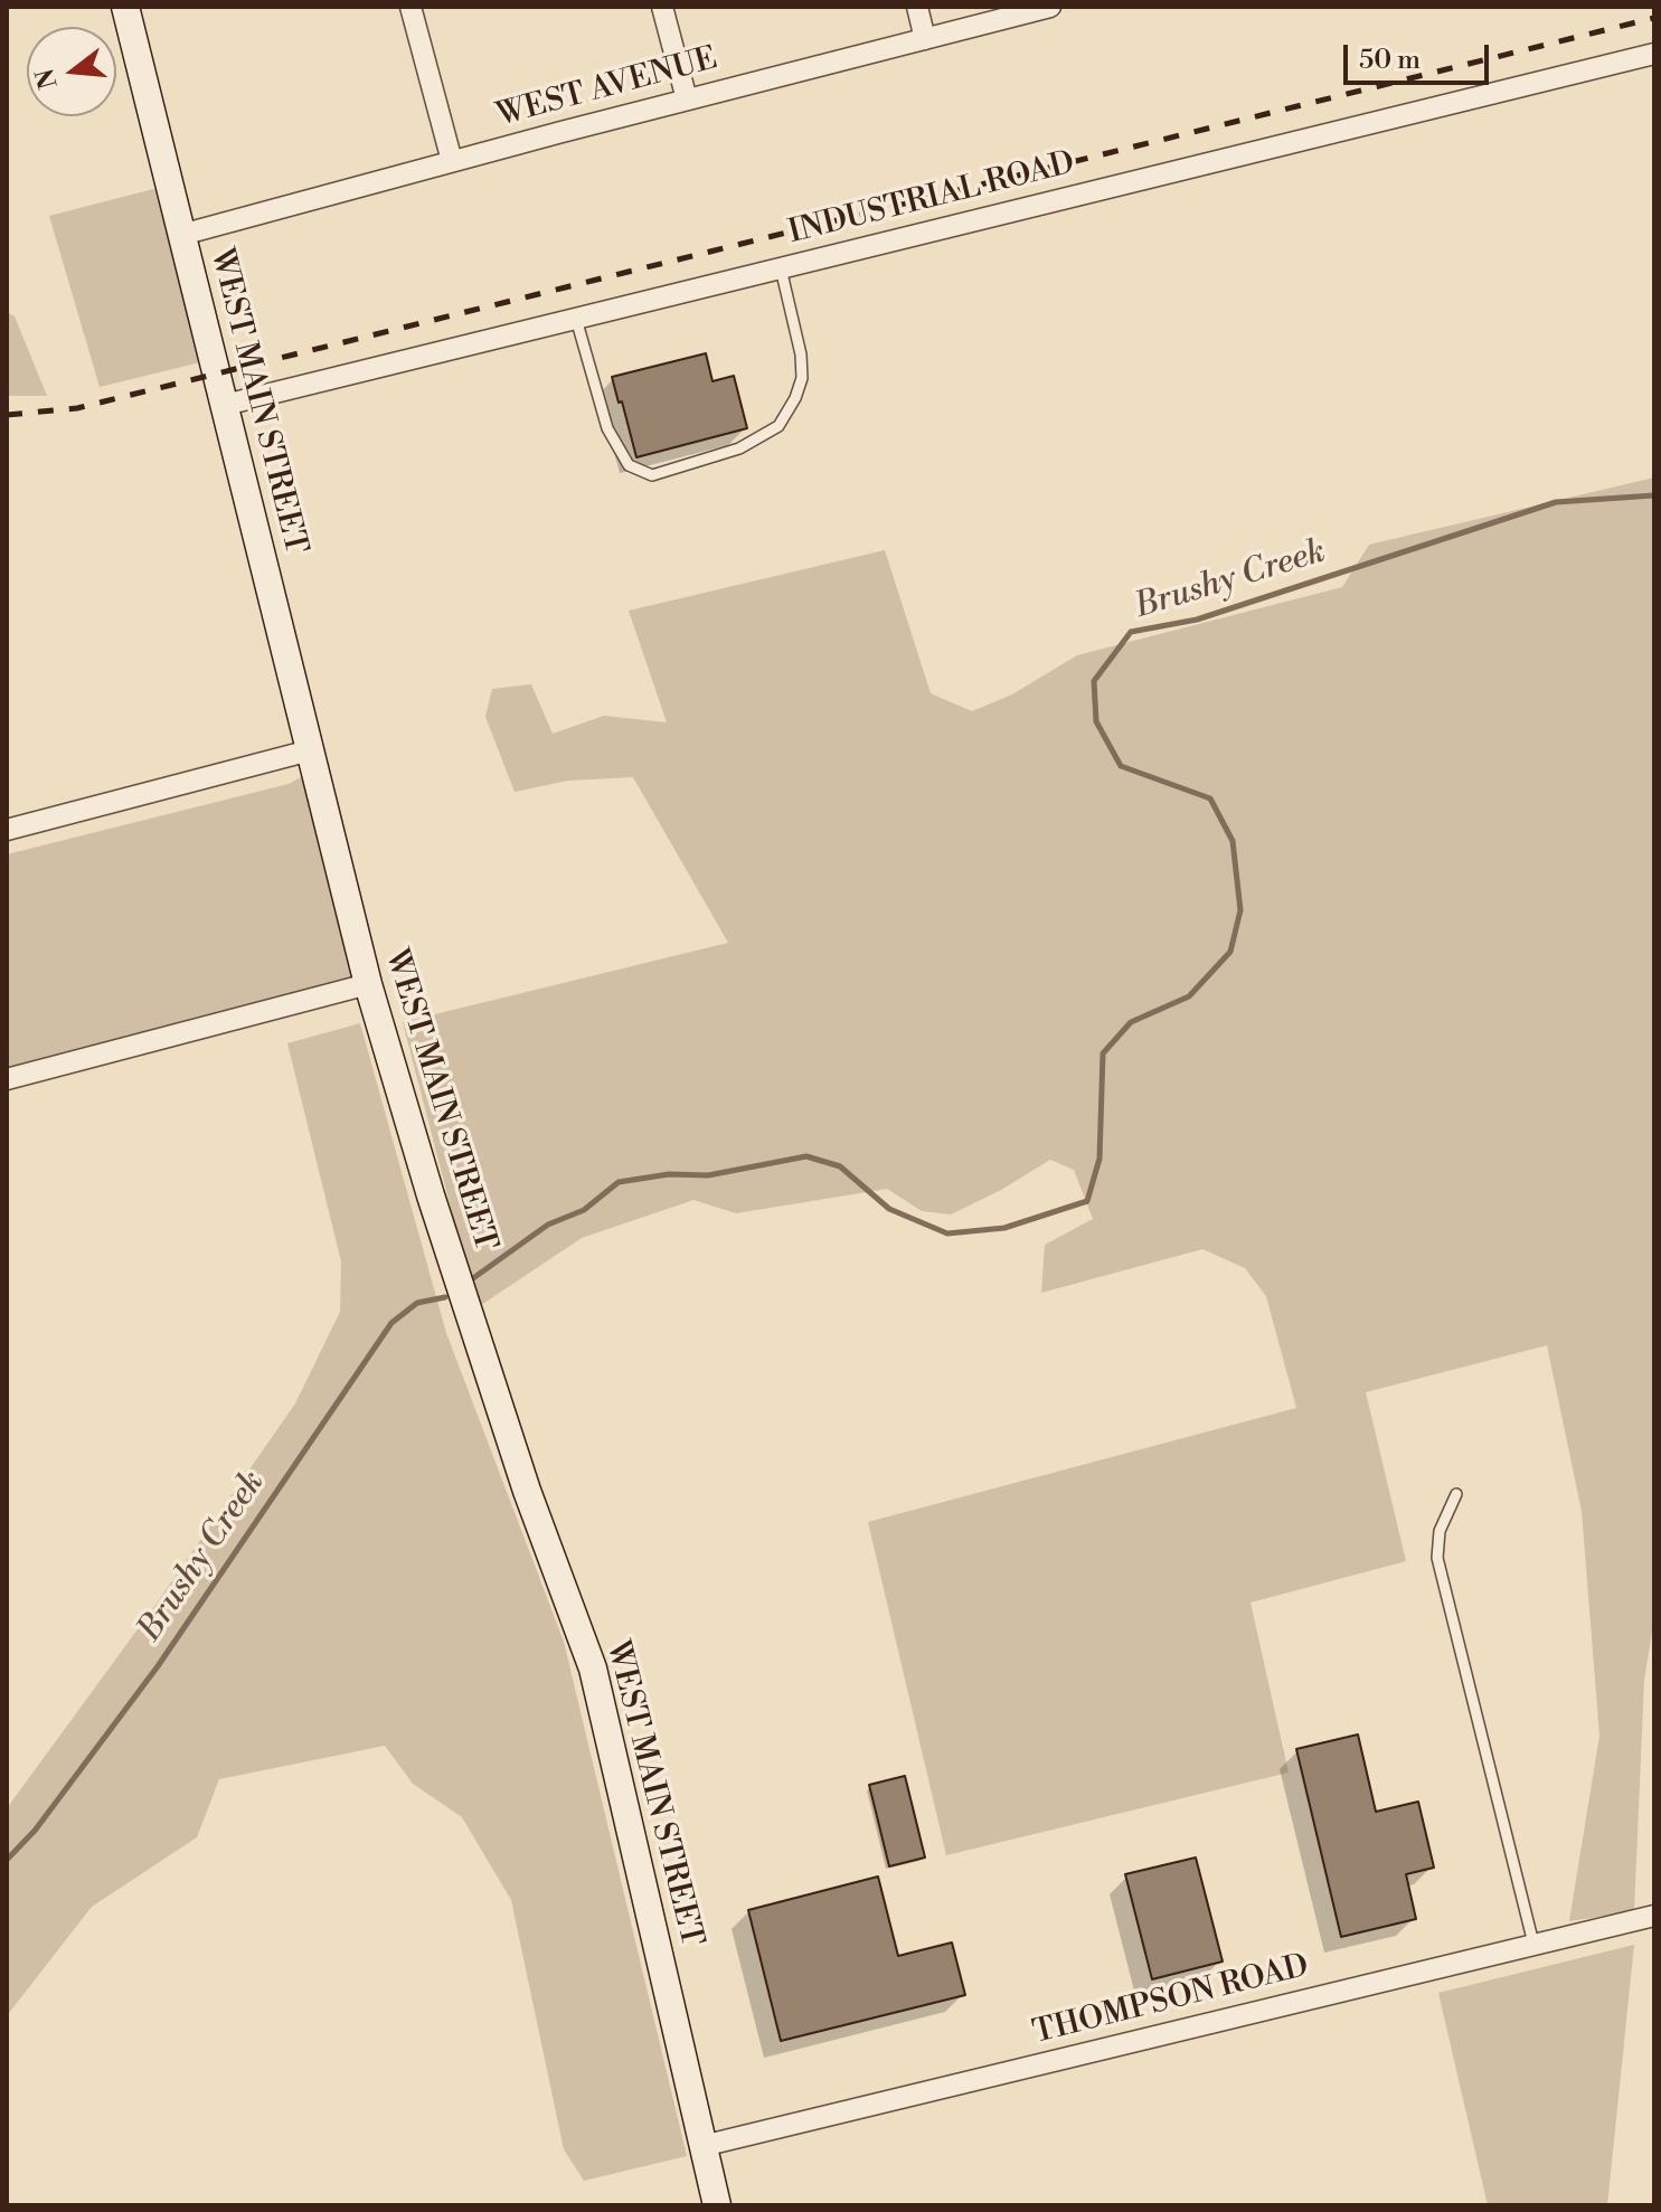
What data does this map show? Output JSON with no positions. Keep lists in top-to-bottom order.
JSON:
{
  "streets": {
    "main road": ["WEST MAIN STREET"],
    "street": ["WEST AVENUE", "INDUSTRIAL ROAD", "THOMPSON ROAD"]
  },
  "crossings": [
    ["WEST AVENUE", "WEST MAIN STREET"],
    ["INDUSTRIAL ROAD", "WEST MAIN STREET"],
    ["WEST MAIN STREET", "THOMPSON ROAD"]
  ],
  "water": ["Brushy Creek"],
  "scale_bar": "50 m",
  "north": "left"
}
